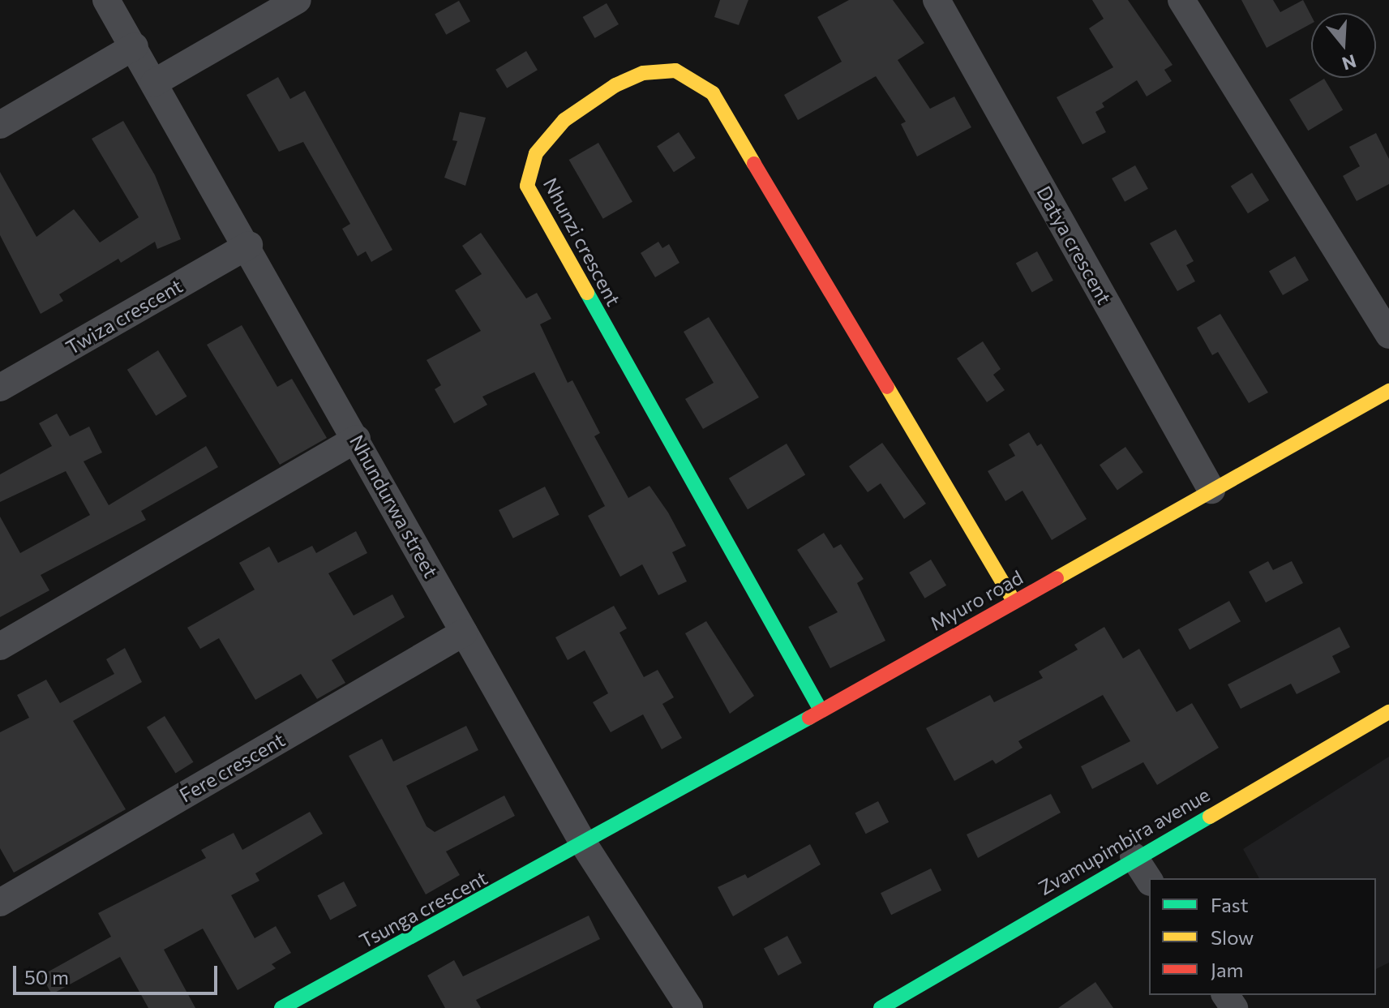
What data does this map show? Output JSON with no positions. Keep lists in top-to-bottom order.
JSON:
{
  "streets": {
    "street": [
      "Nhunzi crescent",
      "Datya crescent",
      "Twiza crescent",
      "Nhundurwa street",
      "Myuro road",
      "Fere crescent",
      "Zvamupimbira avenue",
      "Tsunga crescent"
    ]
  },
  "crossings": [
    ["Nhunzi crescent", "Myuro road"],
    ["Datya crescent", "Myuro road"],
    ["Twiza crescent", "Nhundurwa street"],
    ["Nhundurwa street", "Myuro road"],
    ["Nhundurwa street", "Fere crescent"],
    ["Nhundurwa street", "Tsunga crescent"],
    ["Myuro road", "Tsunga crescent"]
  ],
  "legend": ["Fast", "Slow", "Jam"],
  "scale_bar": "50 m",
  "north": "bottom"
}
